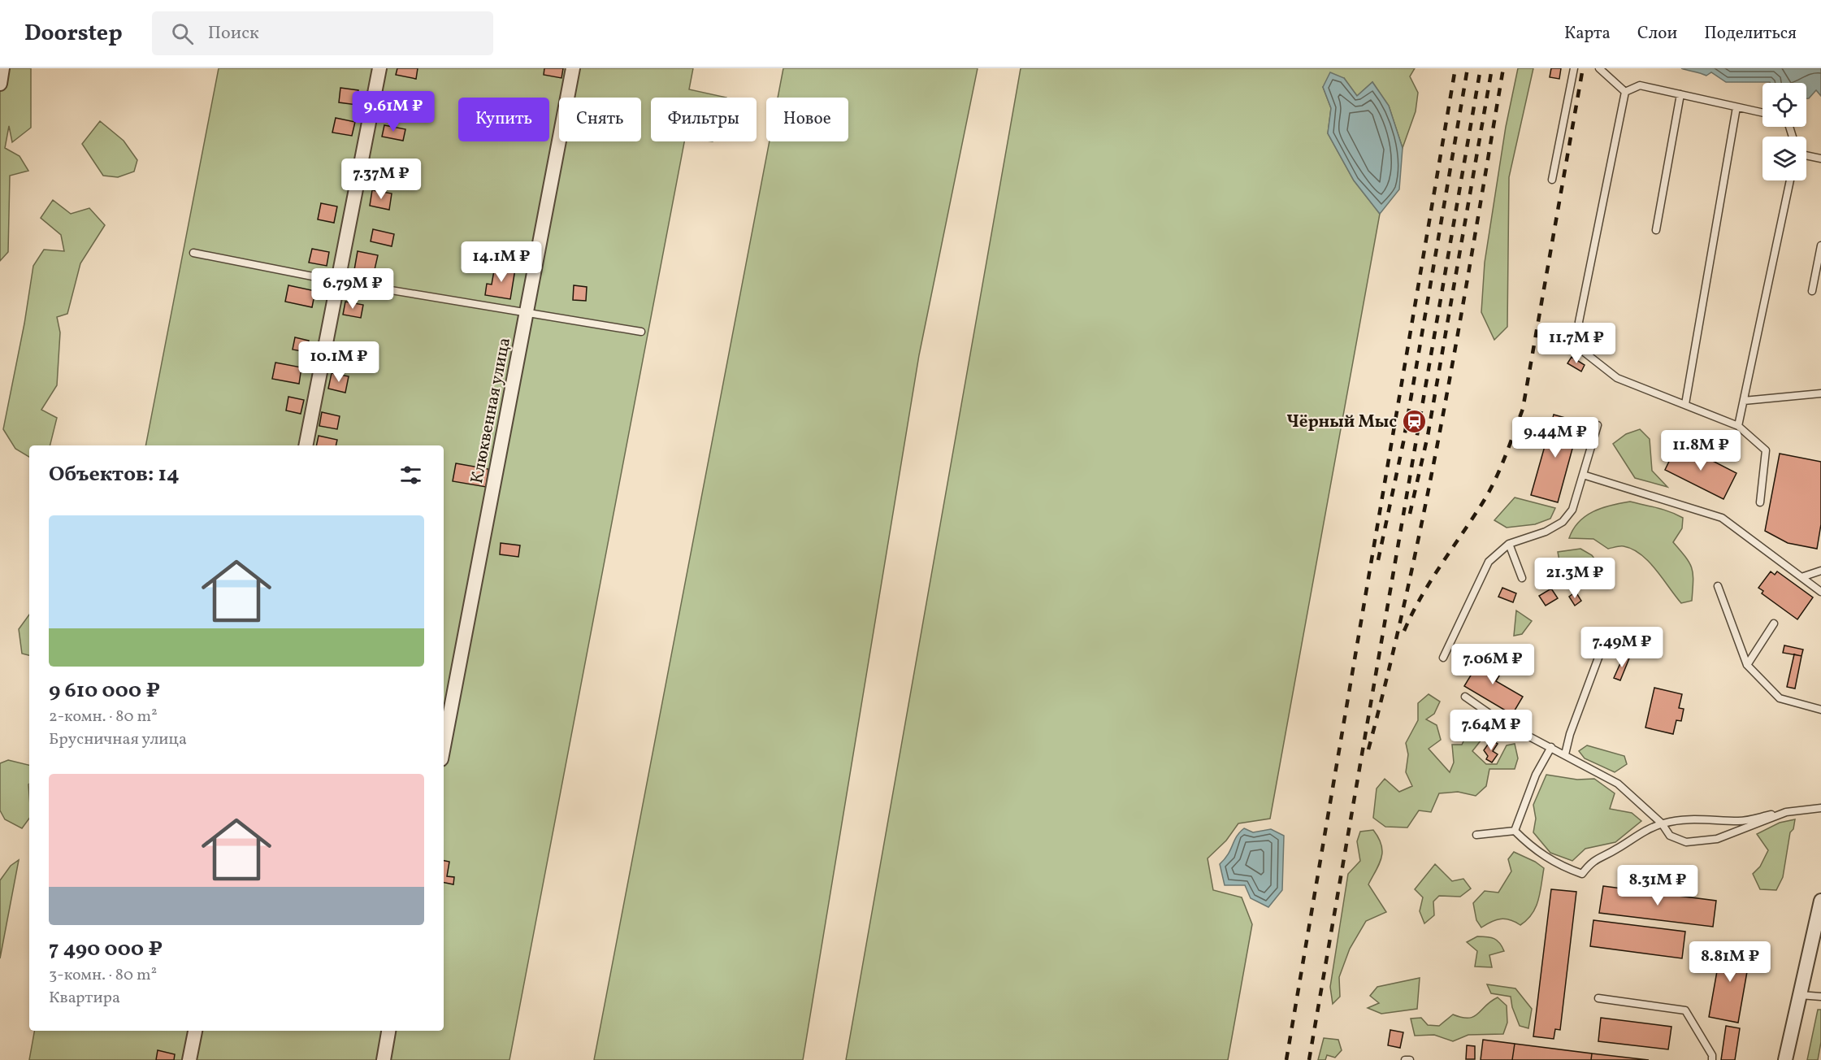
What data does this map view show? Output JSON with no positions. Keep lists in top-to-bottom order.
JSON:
{
  "streets": {
    "street": ["Клюквенная улица"]
  },
  "places": {
    "station": ["Чёрный Мыс"]
  },
  "page": {
    "header": "Doorstep",
    "search": "Поиск",
    "nav": ["Карта", "Слои", "Поделиться"],
    "price": [
      "9.61M ₽",
      "7.37M ₽",
      "14.1M ₽",
      "6.79M ₽",
      "11.7M ₽",
      "10.1M ₽",
      "9.44M ₽",
      "11.8M ₽",
      "21.3M ₽",
      "7.49M ₽",
      "7.06M ₽",
      "7.64M ₽",
      "8.31M ₽",
      "8.81M ₽"
    ],
    "chip": [
      "Купить",
      "Снять",
      "Фильтры",
      "Новое"
    ],
    "heading": "Объектов: 14",
    "list": [
      {
        "name": "9 610 000 ₽",
        "note": "2-комн. · 80 m² · Брусничная улица"
      },
      {
        "name": "7 490 000 ₽",
        "note": "3-комн. · 80 m² · Квартира"
      }
    ]
  }
}
